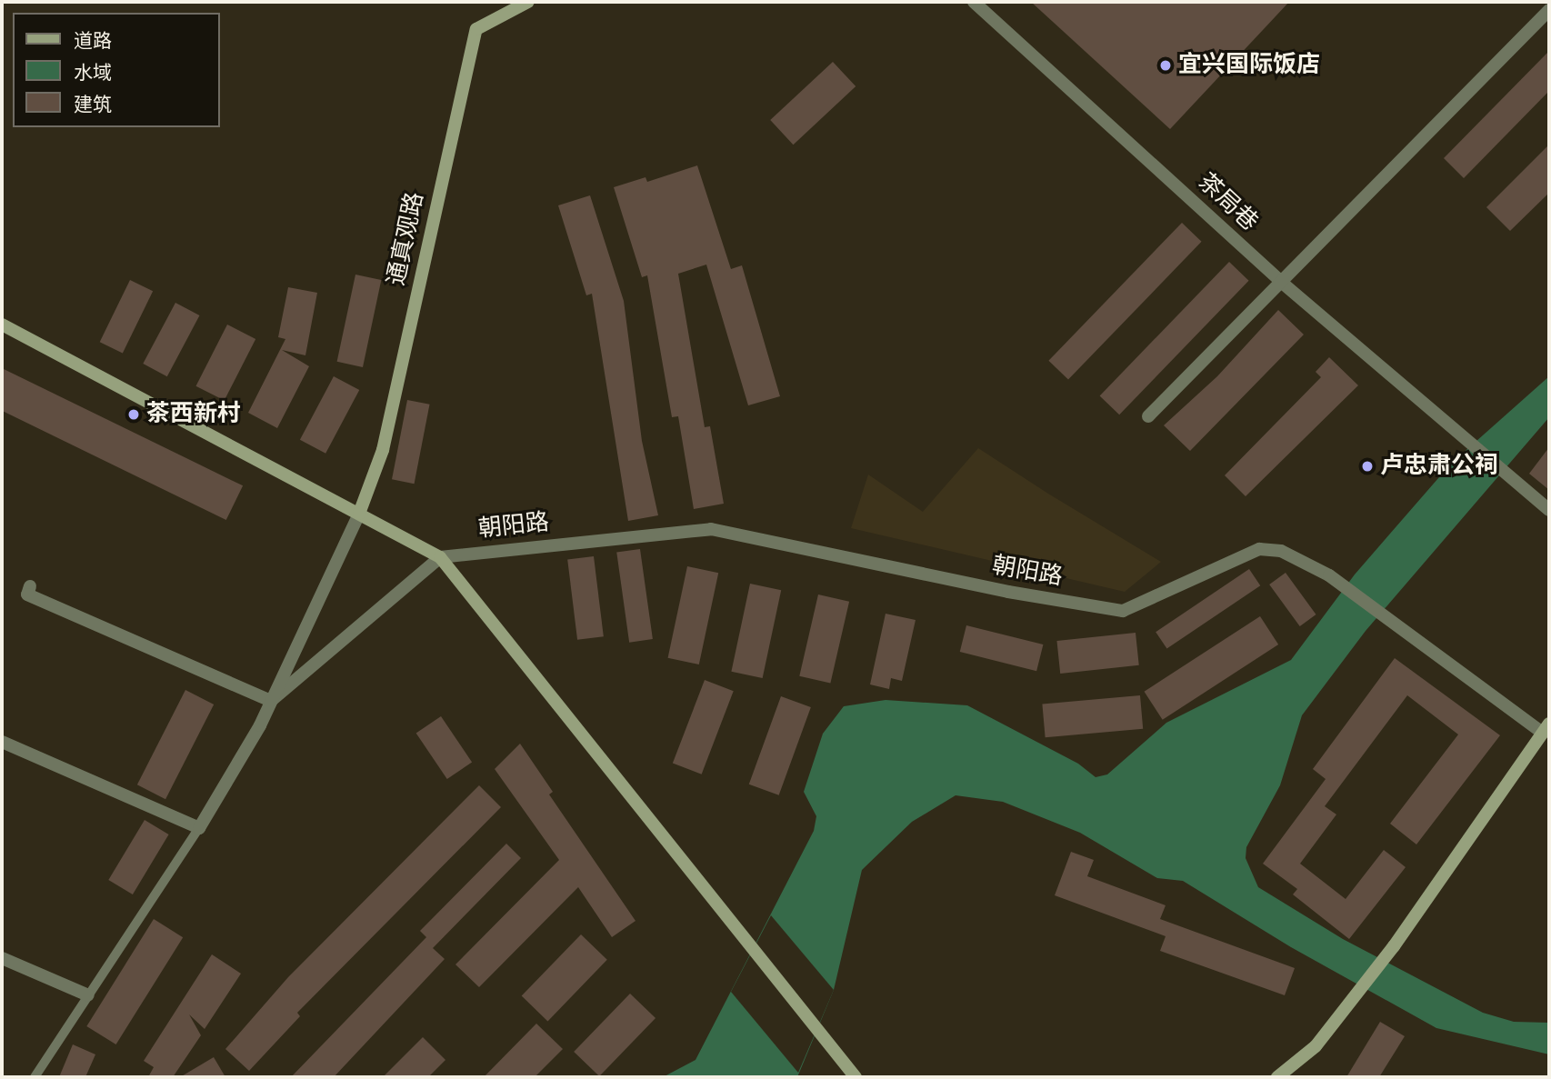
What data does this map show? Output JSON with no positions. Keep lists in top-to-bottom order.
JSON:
{
  "streets": {
    "main road": ["通真观路"],
    "street": ["茶局巷", "朝阳路"]
  },
  "places": ["宜兴国际饭店", "茶西新村", "卢忠肃公祠"],
  "legend": ["道路", "水域", "建筑"]
}
